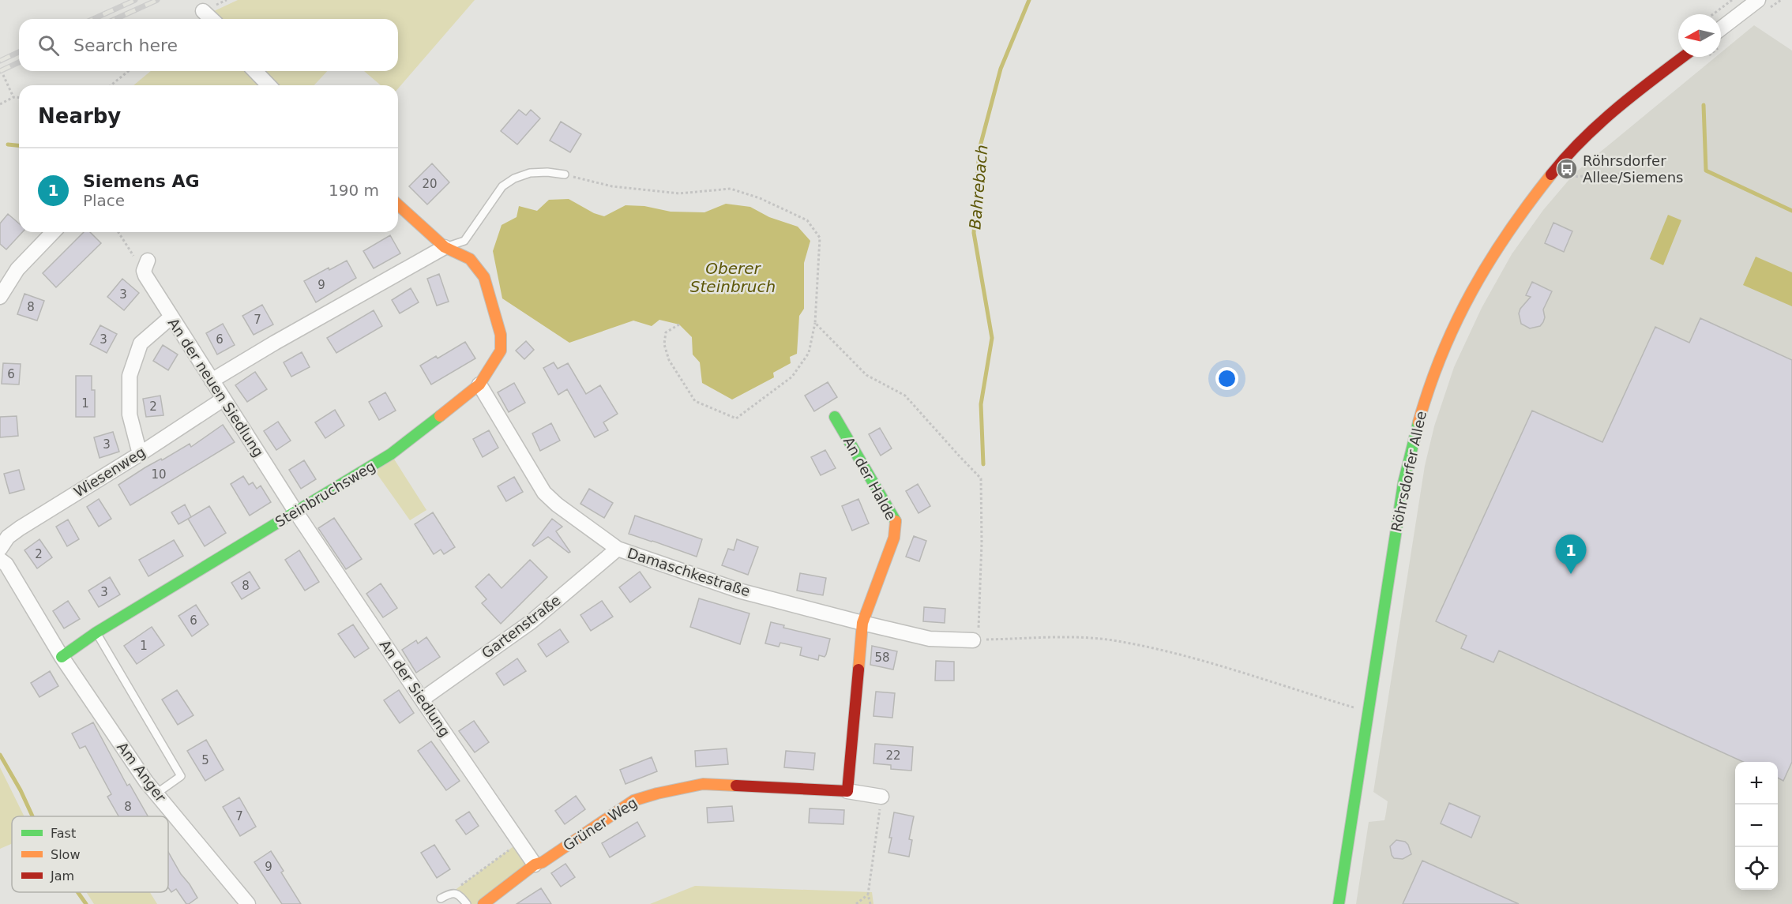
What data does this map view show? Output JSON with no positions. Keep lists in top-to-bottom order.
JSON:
{
  "streets": {
    "street": [
      "An der neuen Siedlung",
      "Röhrsdorfer Allee",
      "Wiesenweg",
      "An der Halde",
      "Steinbruchsweg",
      "Damaschkestraße",
      "Gartenstraße",
      "An der Siedlung",
      "Am Anger",
      "Grüner Weg"
    ]
  },
  "crossings": [
    ["An der neuen Siedlung", "Wiesenweg"],
    ["An der neuen Siedlung", "Steinbruchsweg"],
    ["An der neuen Siedlung", "An der Siedlung"],
    ["An der Halde", "Damaschkestraße"],
    ["Steinbruchsweg", "Damaschkestraße"],
    ["Steinbruchsweg", "An der Siedlung"],
    ["Steinbruchsweg", "Am Anger"],
    ["Damaschkestraße", "Gartenstraße"],
    ["Gartenstraße", "An der Siedlung"],
    ["An der Siedlung", "Grüner Weg"]
  ],
  "water": ["Bahrebach", "Oberer Steinbruch"],
  "places": {
    "bus stop": ["Röhrsdorfer Allee/Siemens"]
  },
  "house_numbers": [
    "20",
    "9",
    "3",
    "8",
    "7",
    "3",
    "6",
    "6",
    "1",
    "2",
    "3",
    "10",
    "2",
    "8",
    "3",
    "6",
    "1",
    "58",
    "22",
    "5",
    "8",
    "7",
    "9"
  ],
  "legend": ["Fast", "Slow", "Jam"],
  "north": "left",
  "page": {
    "search": "Search here",
    "heading": "Nearby",
    "list": [
      {
        "mark": "1",
        "name": "Siemens AG",
        "note": "Place",
        "value": "190 m"
      }
    ],
    "pins": "1",
    "map_buttons": ["+", "−"]
  }
}
